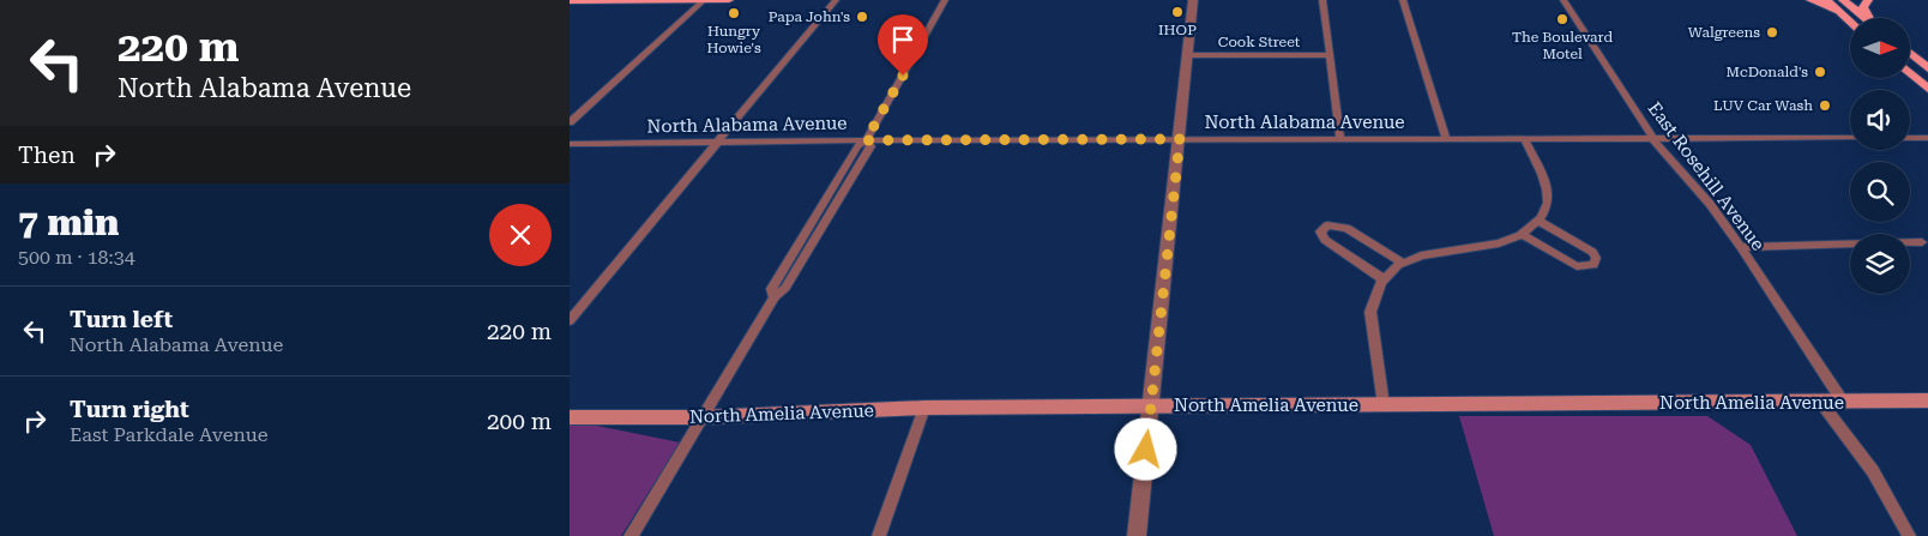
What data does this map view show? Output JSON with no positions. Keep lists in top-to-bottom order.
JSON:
{
  "streets": {
    "main road": ["North Amelia Avenue"],
    "street": ["Cook Street", "North Alabama Avenue", "East Rosehill Avenue"]
  },
  "crossings": [
    ["North Alabama Avenue", "East Rosehill Avenue"],
    ["East Rosehill Avenue", "North Amelia Avenue"]
  ],
  "places": [
    "IHOP",
    "Hungry Howie's",
    "Papa John's",
    "The Boulevard Motel",
    "Walgreens",
    "McDonald's",
    "LUV Car Wash"
  ],
  "north": "right",
  "page": {
    "turn": ["220 m", "North Alabama Avenue"],
    "then": "Then",
    "heading": ["7 min", "500 m · 18:34"],
    "list": [
      {
        "name": "Turn left",
        "note": "North Alabama Avenue",
        "value": "220 m"
      },
      {
        "name": "Turn right",
        "note": "East Parkdale Avenue",
        "value": "200 m"
      }
    ]
  }
}
